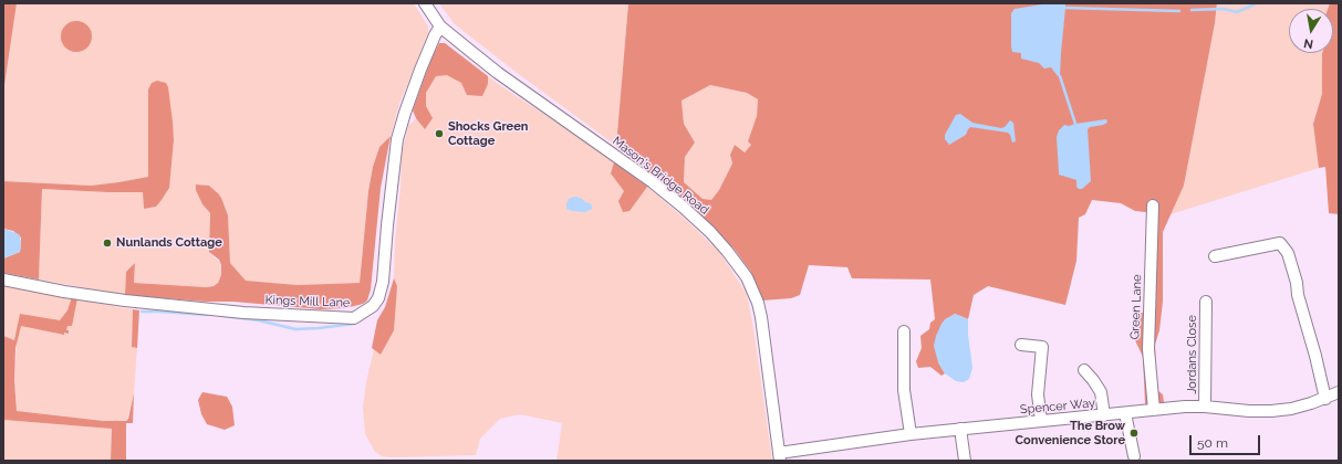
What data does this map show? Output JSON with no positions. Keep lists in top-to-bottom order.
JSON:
{
  "streets": {
    "street": [
      "Mason's Bridge Road",
      "Kings Mill Lane",
      "Green Lane",
      "Jordans Close",
      "Spencer Way"
    ]
  },
  "crossings": [
    ["Mason's Bridge Road", "Kings Mill Lane"],
    ["Mason's Bridge Road", "Spencer Way"],
    ["Green Lane", "Spencer Way"],
    ["Jordans Close", "Spencer Way"]
  ],
  "places": ["Shocks Green Cottage", "Nunlands Cottage", "The Brow Convenience Store"],
  "scale_bar": "50 m",
  "north": "bottom"
}
